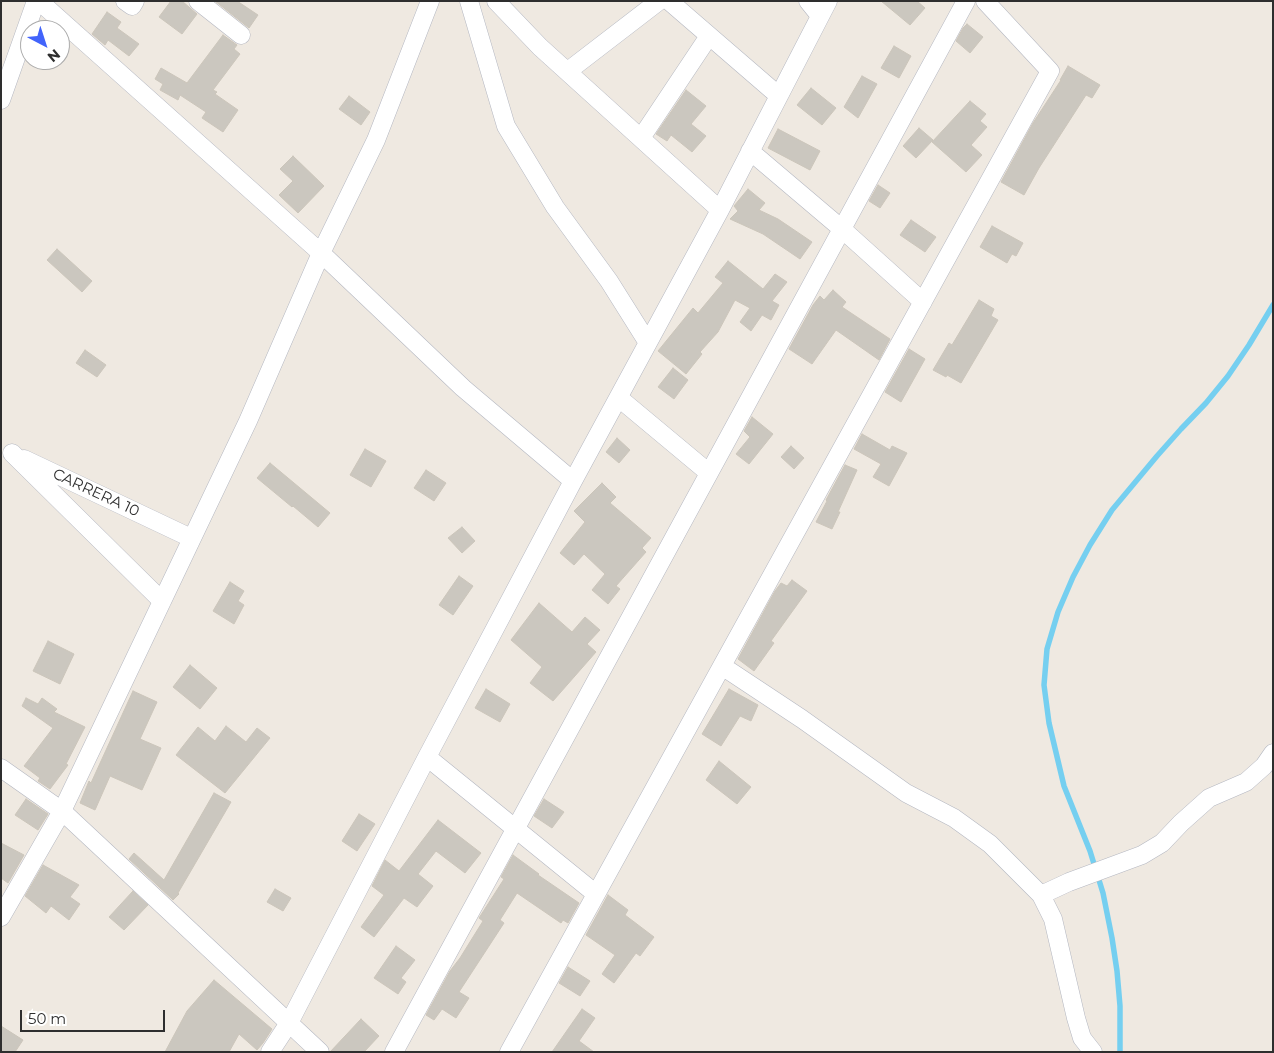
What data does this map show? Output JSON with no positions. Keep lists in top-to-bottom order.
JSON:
{
  "streets": {
    "street": ["CARRERA 10"]
  },
  "scale_bar": "50 m",
  "north": "bottom right"
}
